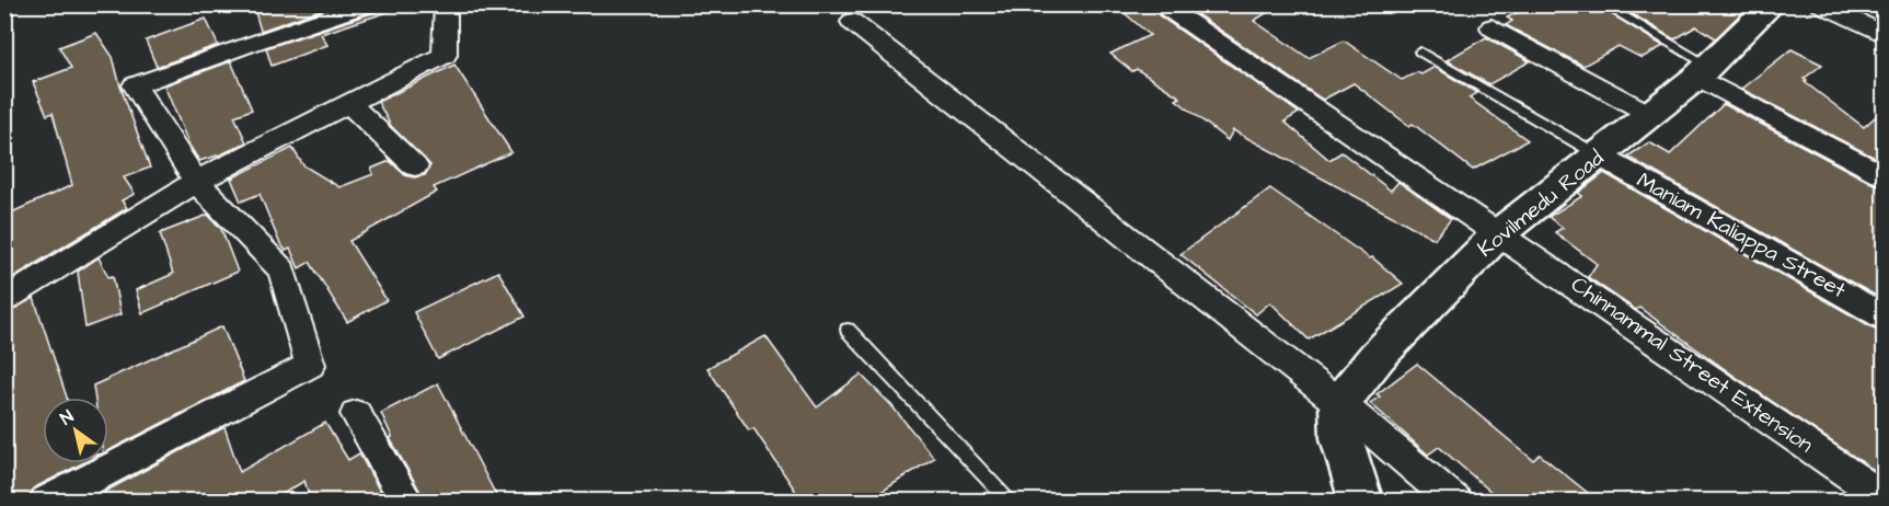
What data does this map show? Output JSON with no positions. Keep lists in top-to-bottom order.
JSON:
{
  "streets": {
    "street": ["Kovilmedu Road", "Maniam Kaliappa Street", "Chinnammal Street Extension"]
  },
  "crossings": [
    ["Kovilmedu Road", "Maniam Kaliappa Street"],
    ["Kovilmedu Road", "Chinnammal Street Extension"]
  ],
  "north": "top left"
}
